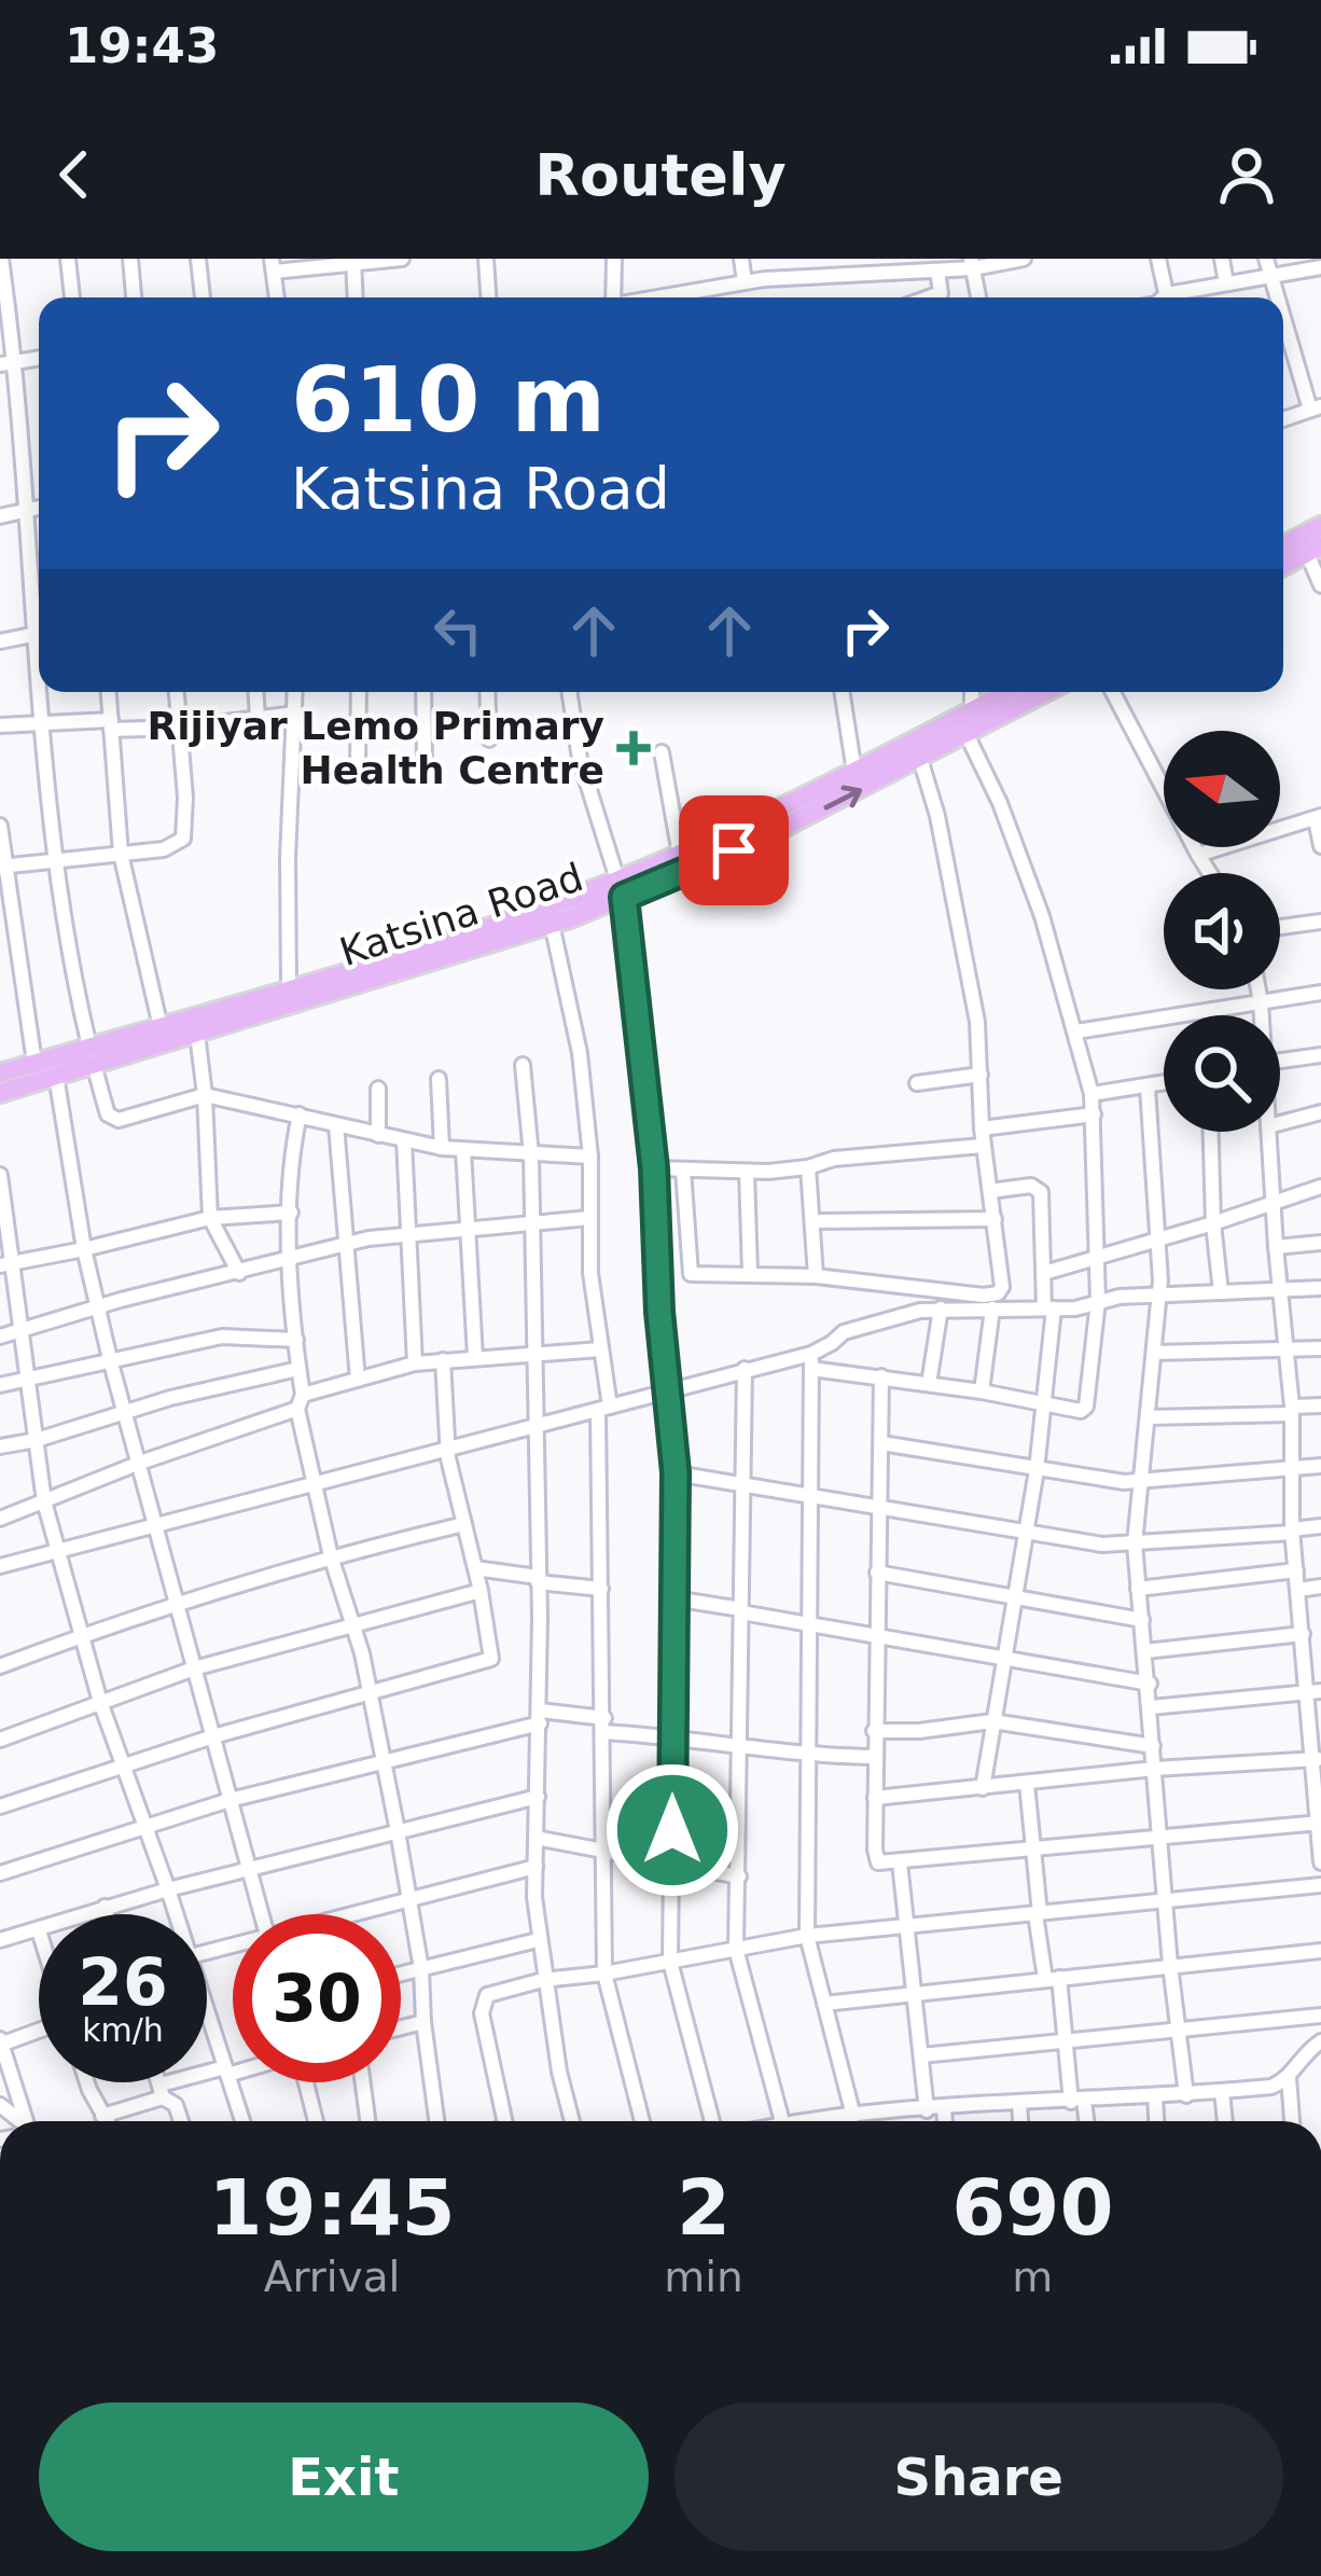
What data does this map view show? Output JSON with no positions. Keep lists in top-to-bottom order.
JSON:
{
  "streets": {
    "highway": ["Katsina Road"]
  },
  "places": {
    "health": ["Rijiyar Lemo Primary Health Centre"]
  },
  "north": "left",
  "page": {
    "status": "19:43",
    "header": "Routely",
    "turn": ["610 m", "Katsina Road"],
    "speed": "26 km/h",
    "limit": "30",
    "eta": [
      "19:45",
      "Arrival",
      "2",
      "min",
      "690",
      "m"
    ],
    "buttons": ["Exit", "Share"]
  }
}
